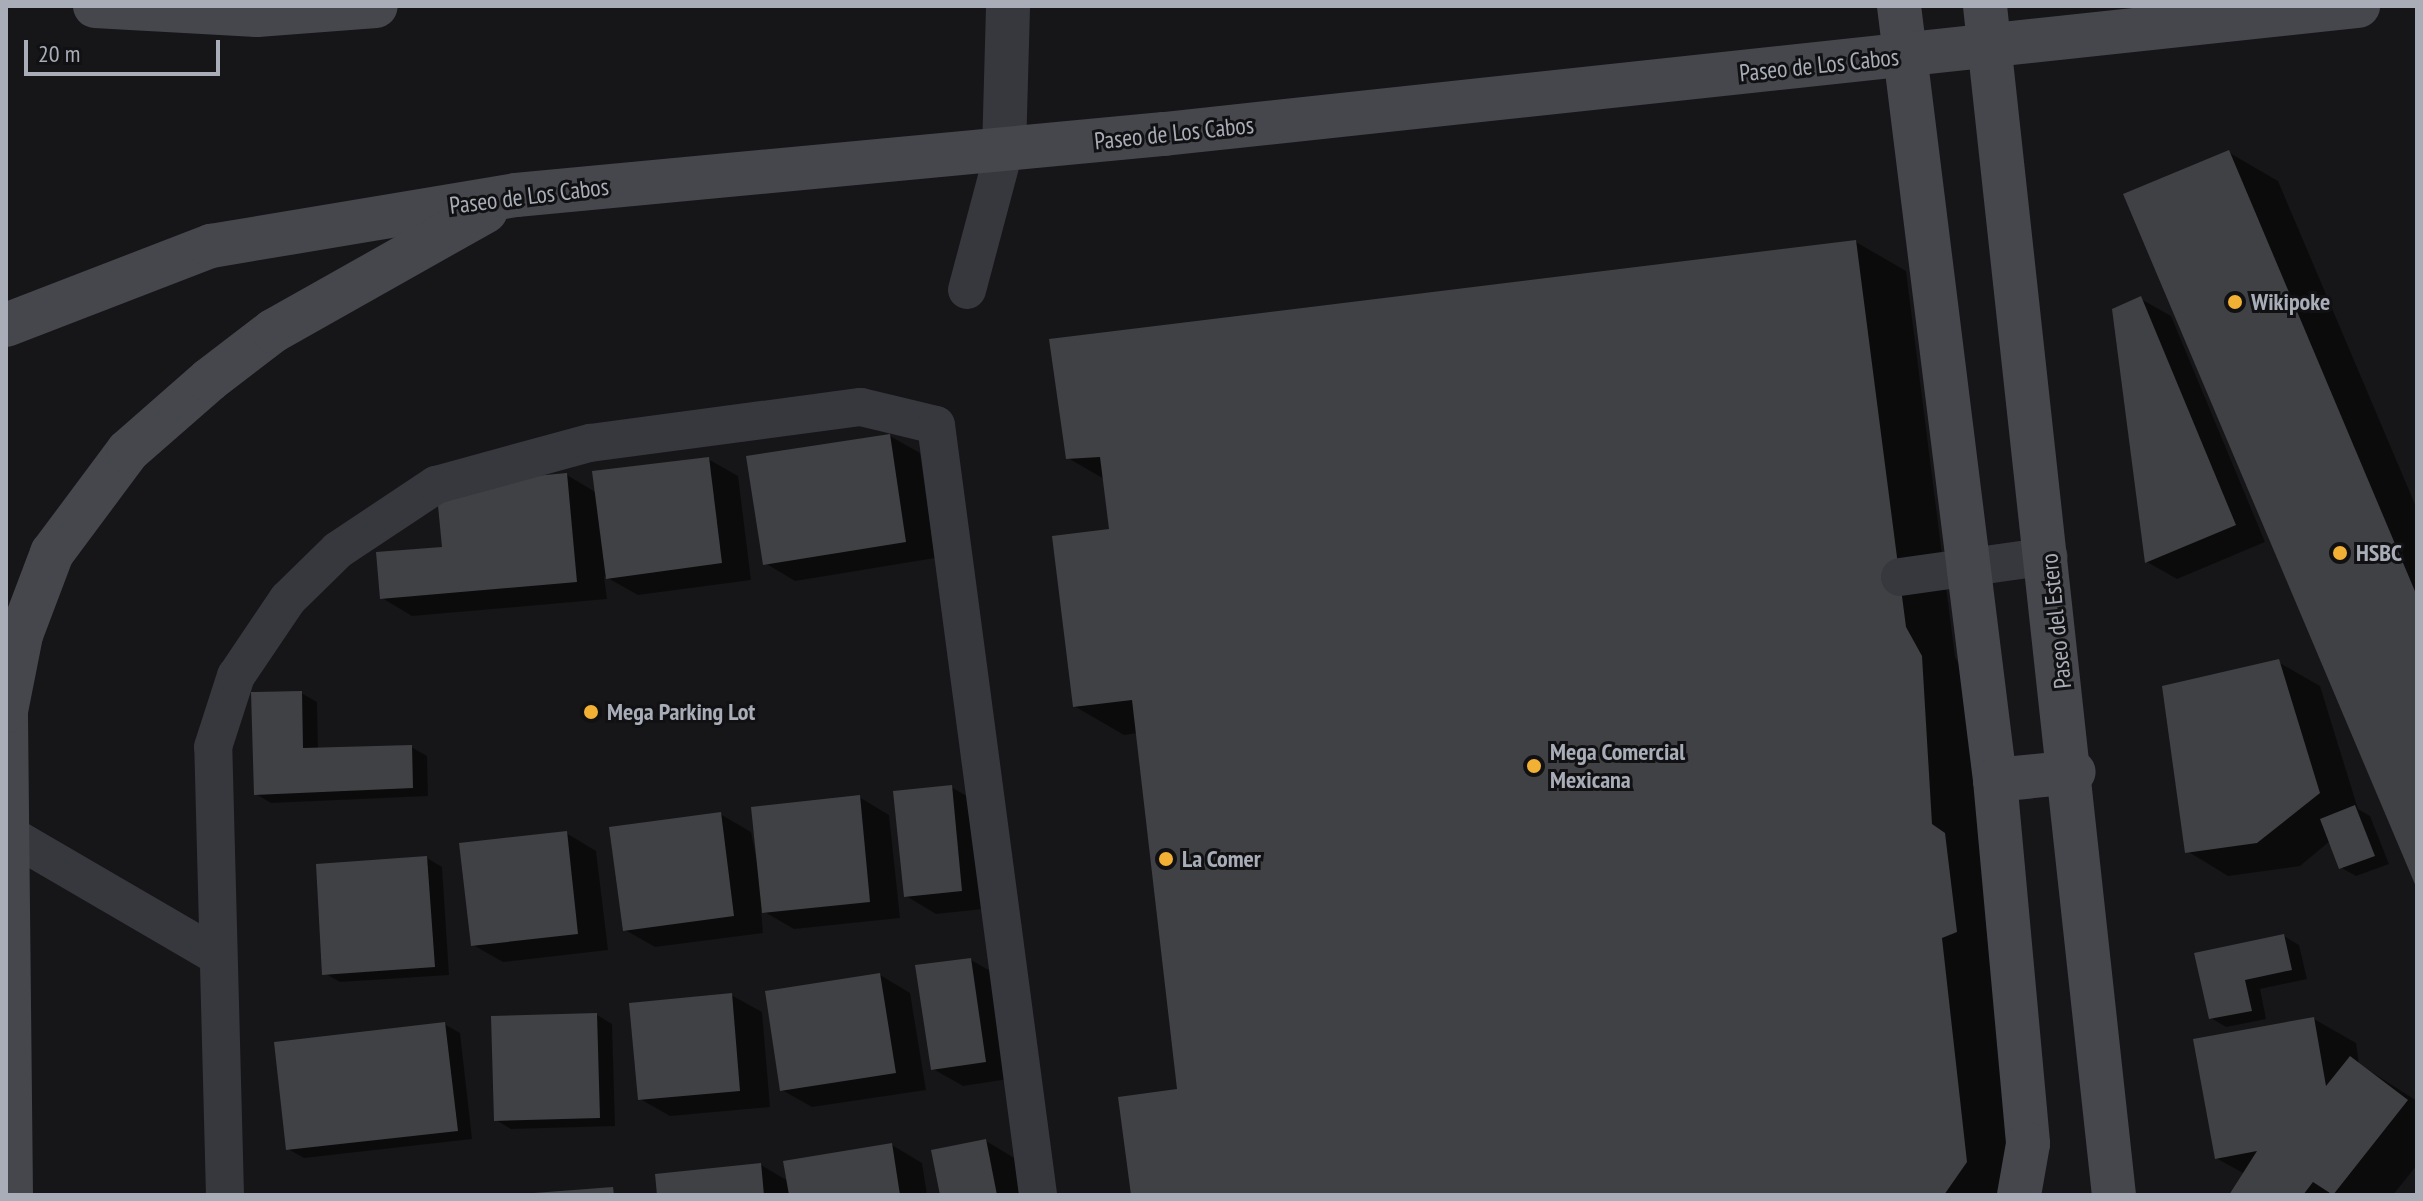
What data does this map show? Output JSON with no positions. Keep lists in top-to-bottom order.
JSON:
{
  "streets": {
    "street": ["Paseo de Los Cabos", "Paseo del Estero"]
  },
  "crossings": [
    ["Paseo de Los Cabos", "Paseo del Estero"]
  ],
  "places": [
    "Wikipoke",
    "HSBC",
    "Mega Parking Lot",
    "Mega Comercial Mexicana",
    "La Comer"
  ],
  "scale_bar": "20 m"
}
